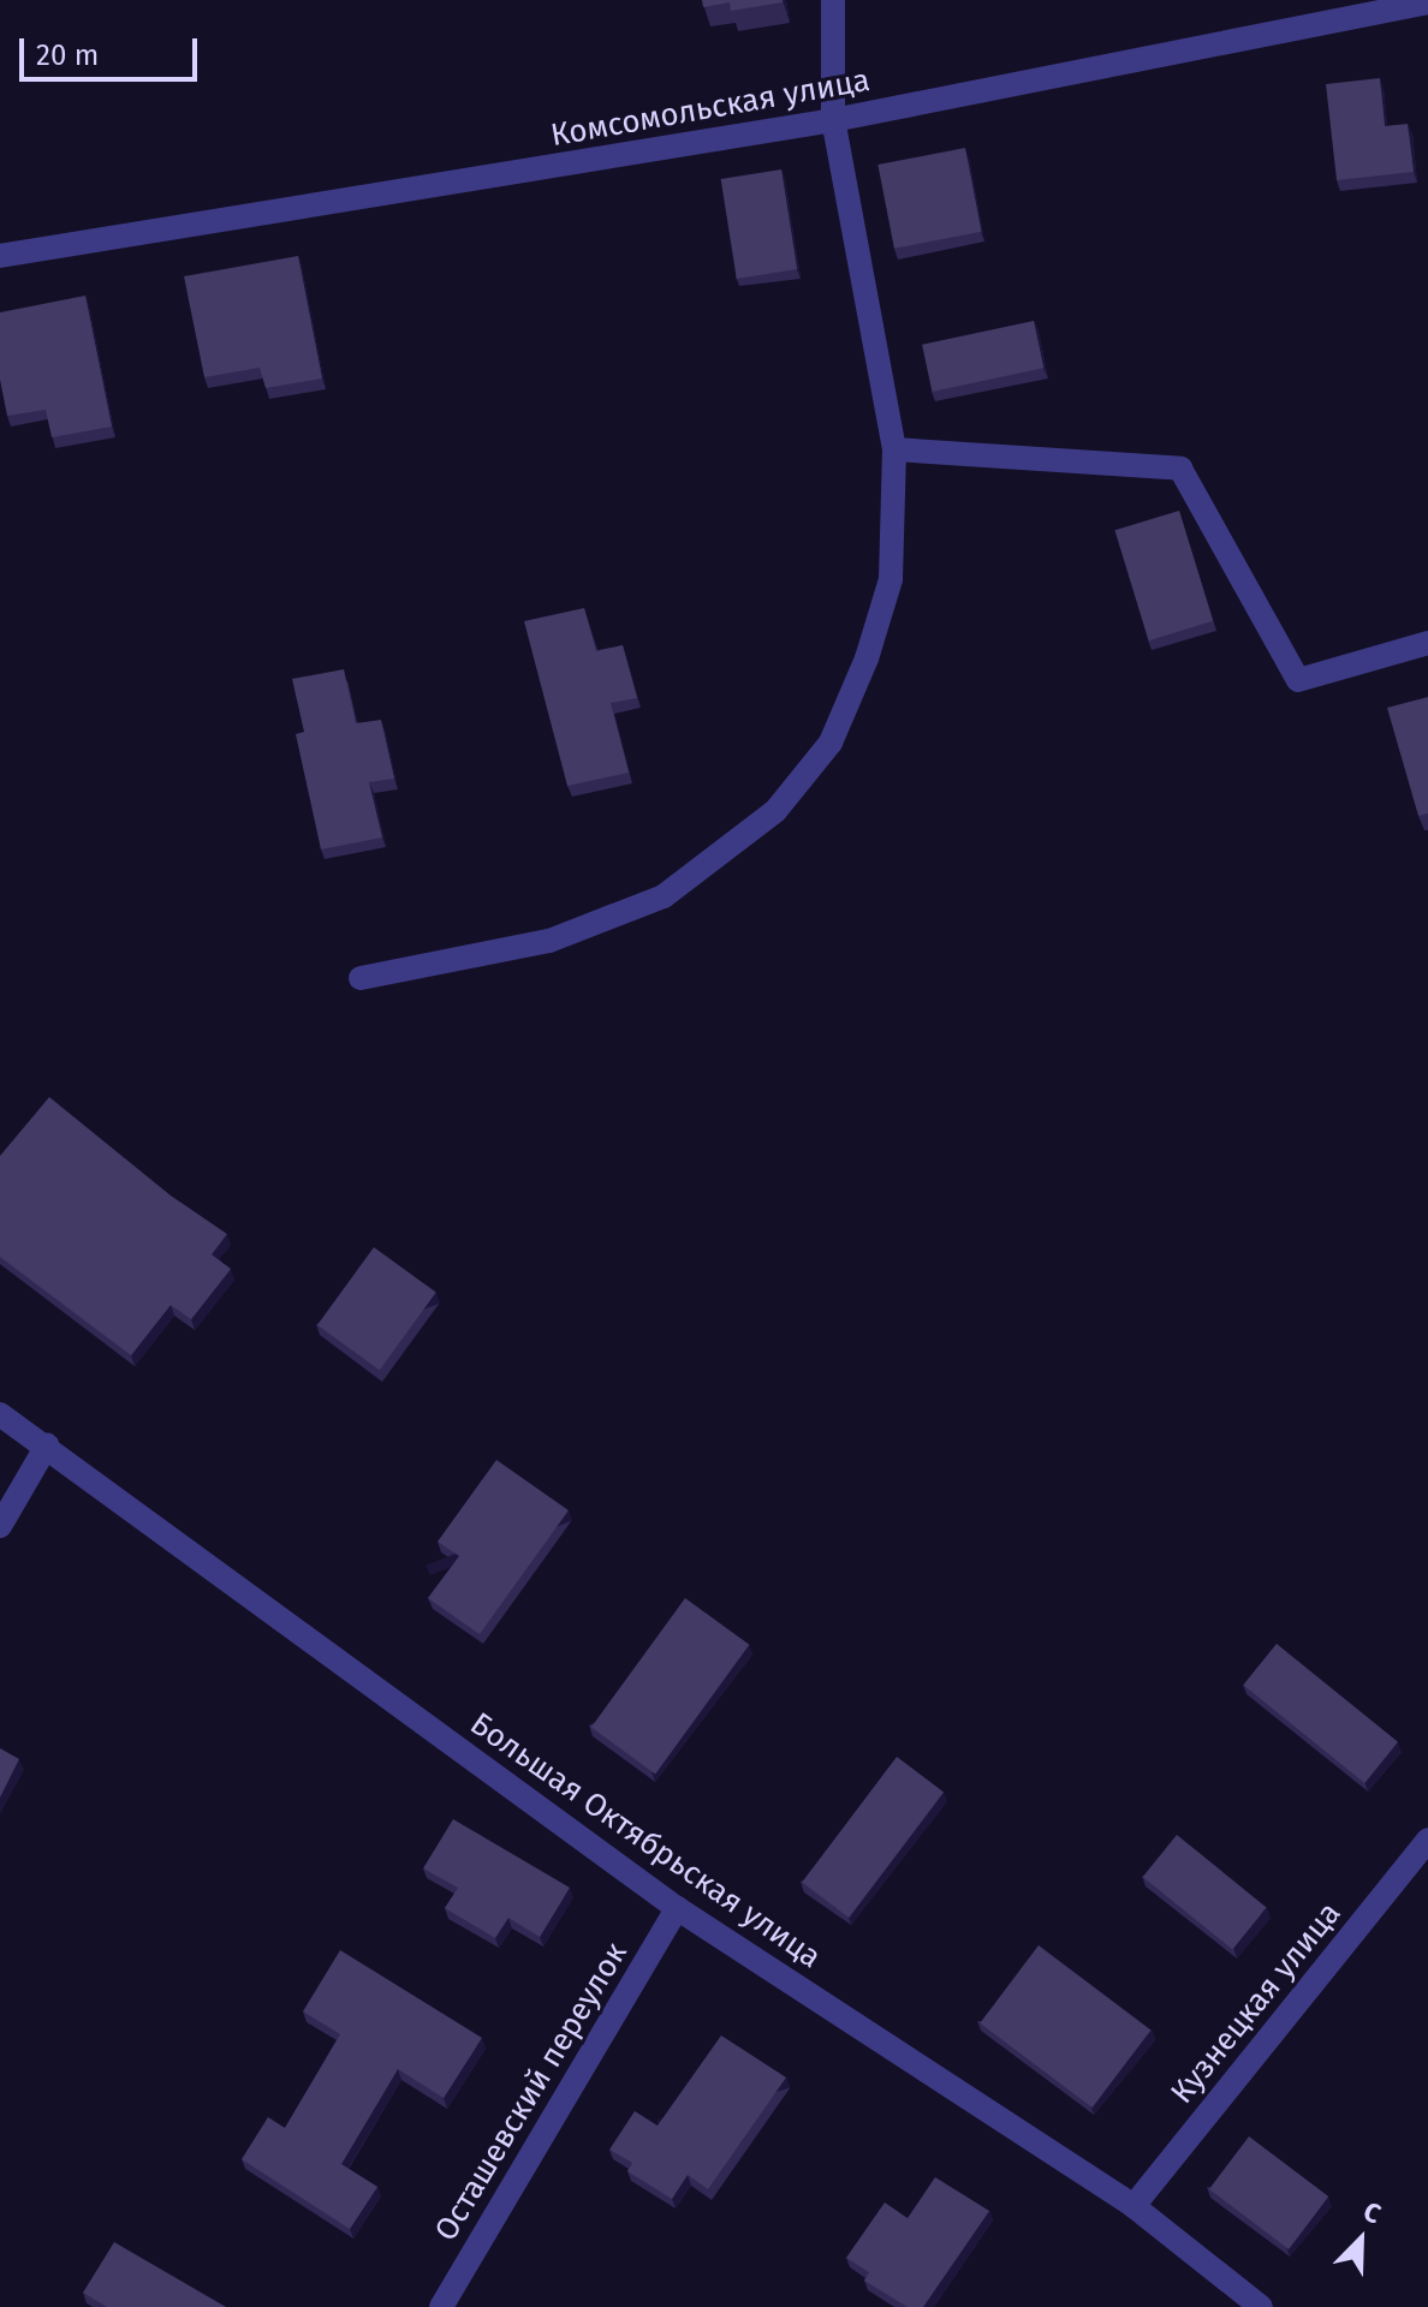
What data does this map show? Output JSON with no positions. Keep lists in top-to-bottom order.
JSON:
{
  "streets": {
    "street": [
      "Комсомольская улица",
      "Большая Октябрьская улица",
      "Кузнецкая улица",
      "Осташевский переулок"
    ]
  },
  "crossings": [
    ["Большая Октябрьская улица", "Кузнецкая улица"],
    ["Большая Октябрьская улица", "Осташевский переулок"]
  ],
  "scale_bar": "20 m",
  "north": "top right"
}
